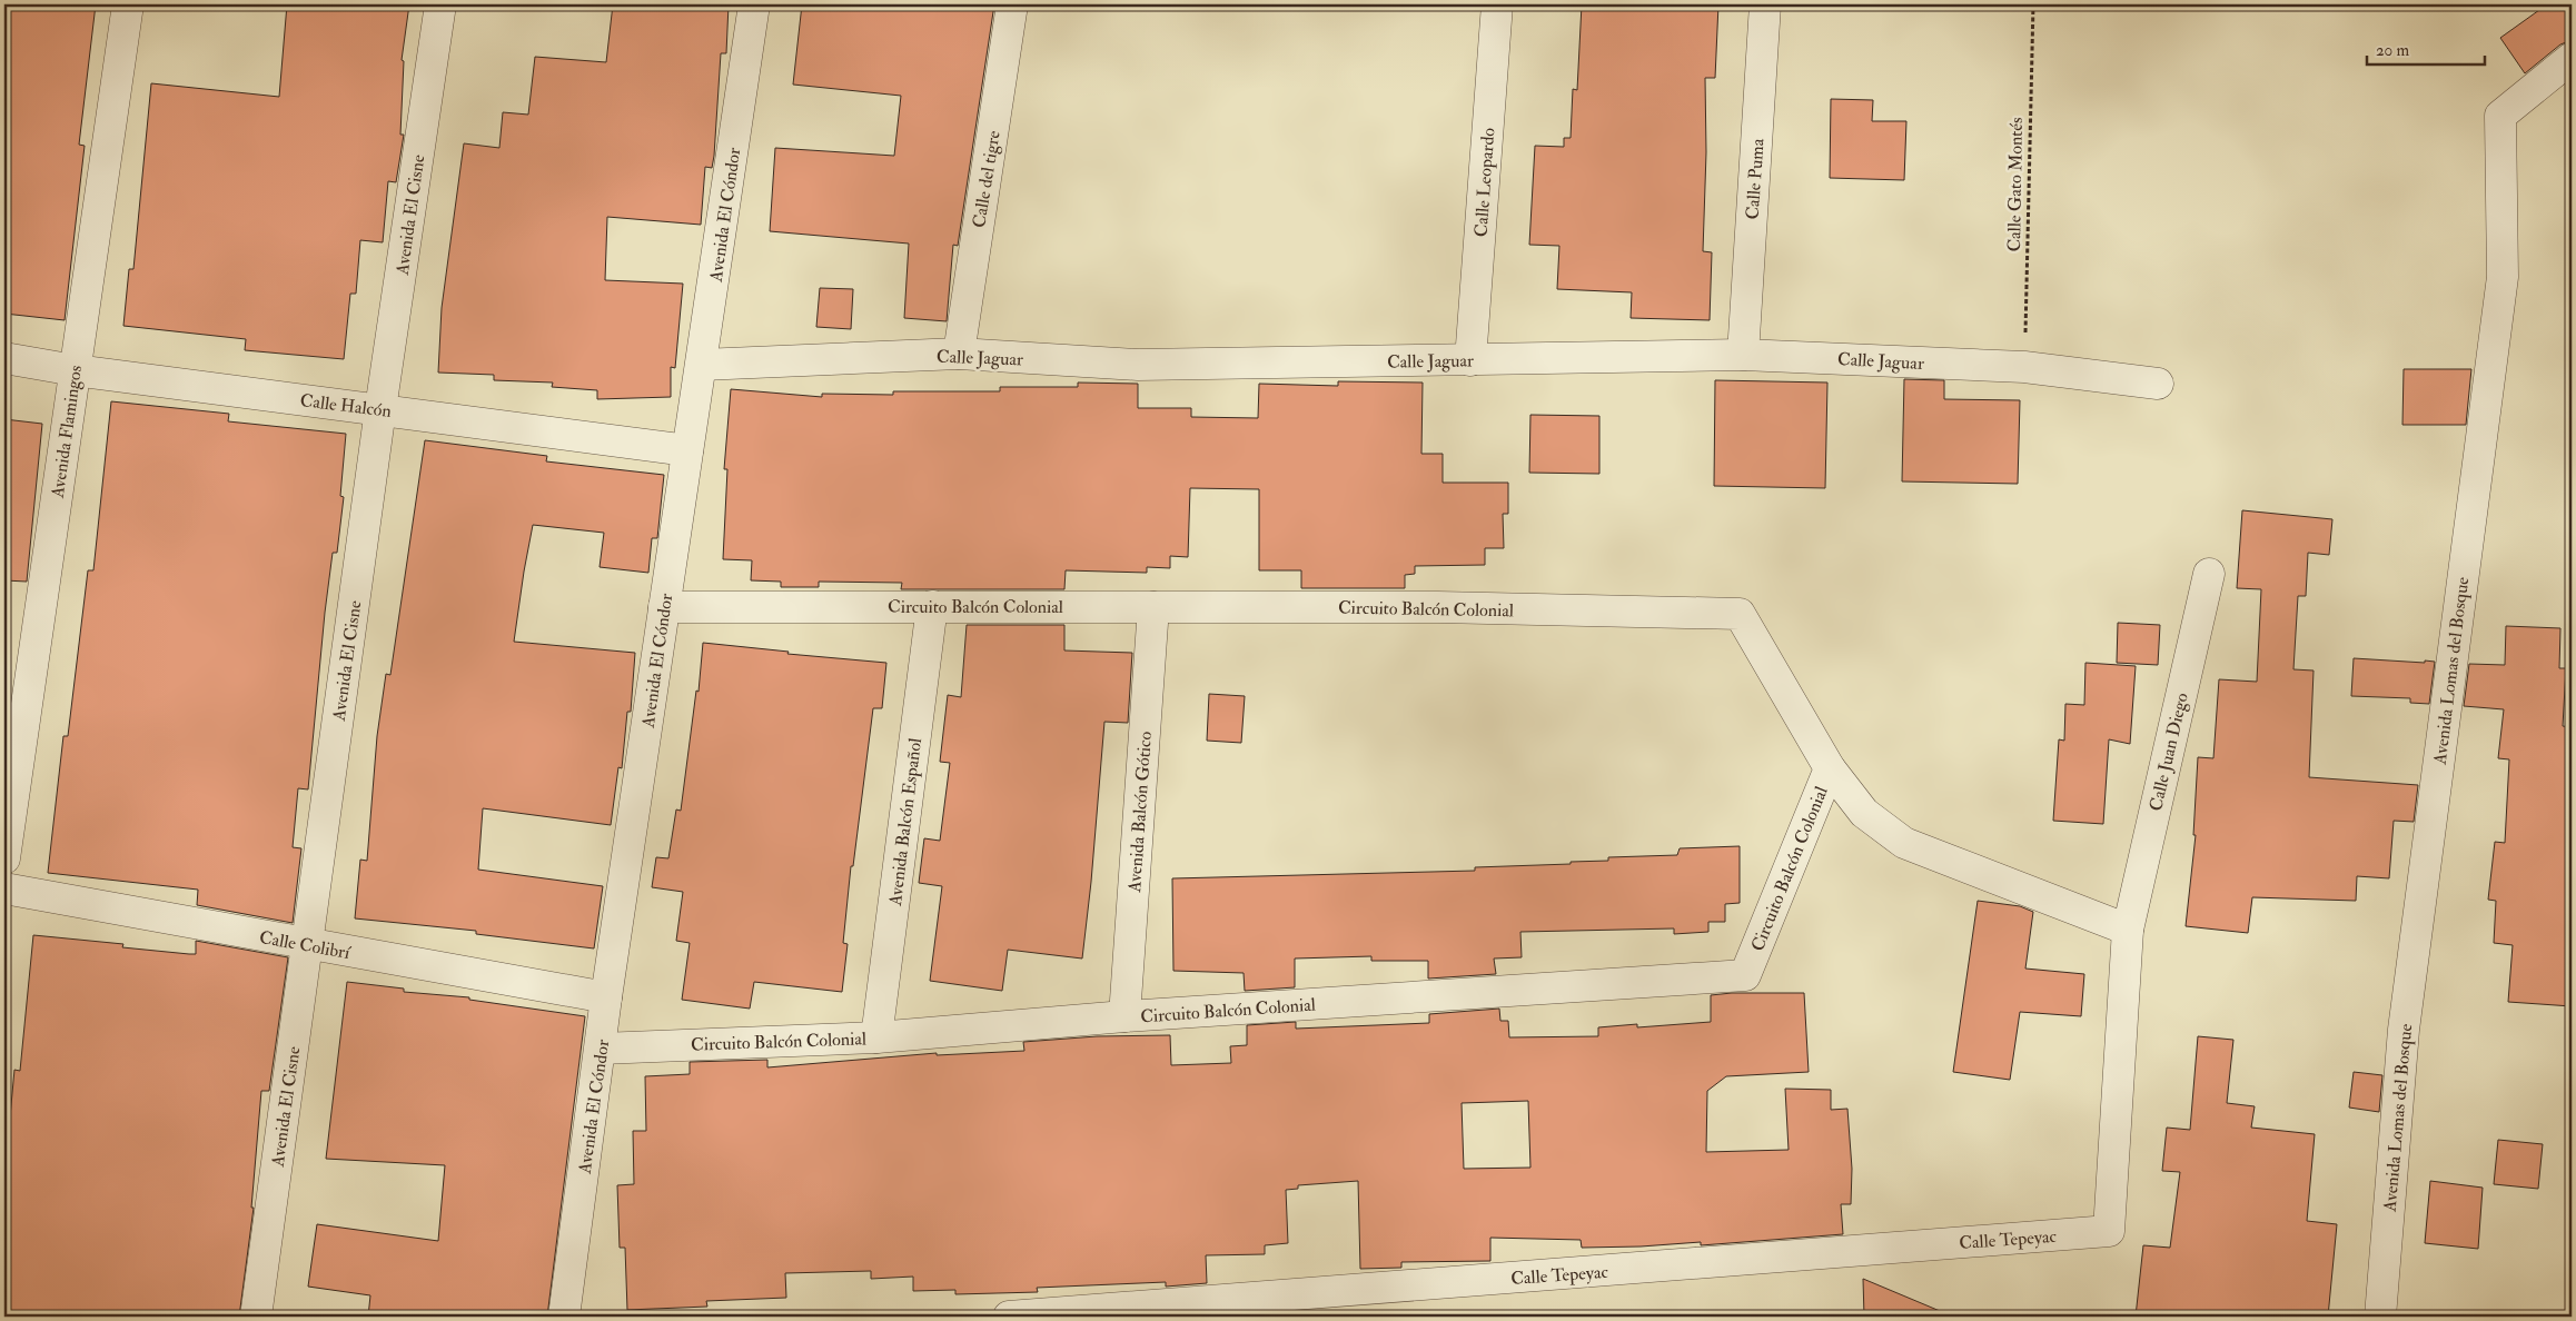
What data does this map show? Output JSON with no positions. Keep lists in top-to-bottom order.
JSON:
{
  "streets": {
    "street": [
      "Calle del tigre",
      "Calle Puma",
      "Calle Leopardo",
      "Avenida El Cisne",
      "Avenida El Cóndor",
      "Calle Jaguar",
      "Calle Halcón",
      "Avenida Flamingos",
      "Circuito Balcón Colonial",
      "Avenida Lomas del Bosque",
      "Calle Juan Diego",
      "Avenida Balcón Gótico",
      "Avenida Balcón Español",
      "Calle Colibrí",
      "Calle Tepeyac"
    ],
    "path": ["Calle Gato Montés"]
  },
  "crossings": [
    ["Calle del tigre", "Calle Jaguar"],
    ["Calle Puma", "Calle Jaguar"],
    ["Calle Leopardo", "Calle Jaguar"],
    ["Calle Gato Montés", "Calle Jaguar"],
    ["Avenida El Cisne", "Calle Halcón"],
    ["Avenida El Cisne", "Calle Colibrí"],
    ["Avenida El Cóndor", "Calle Jaguar"],
    ["Avenida El Cóndor", "Calle Halcón"],
    ["Avenida El Cóndor", "Circuito Balcón Colonial"],
    ["Avenida El Cóndor", "Calle Colibrí"],
    ["Calle Halcón", "Avenida Flamingos"],
    ["Circuito Balcón Colonial", "Avenida Balcón Gótico"],
    ["Circuito Balcón Colonial", "Avenida Balcón Español"],
    ["Calle Juan Diego", "Calle Tepeyac"]
  ],
  "scale_bar": "20 m"
}
